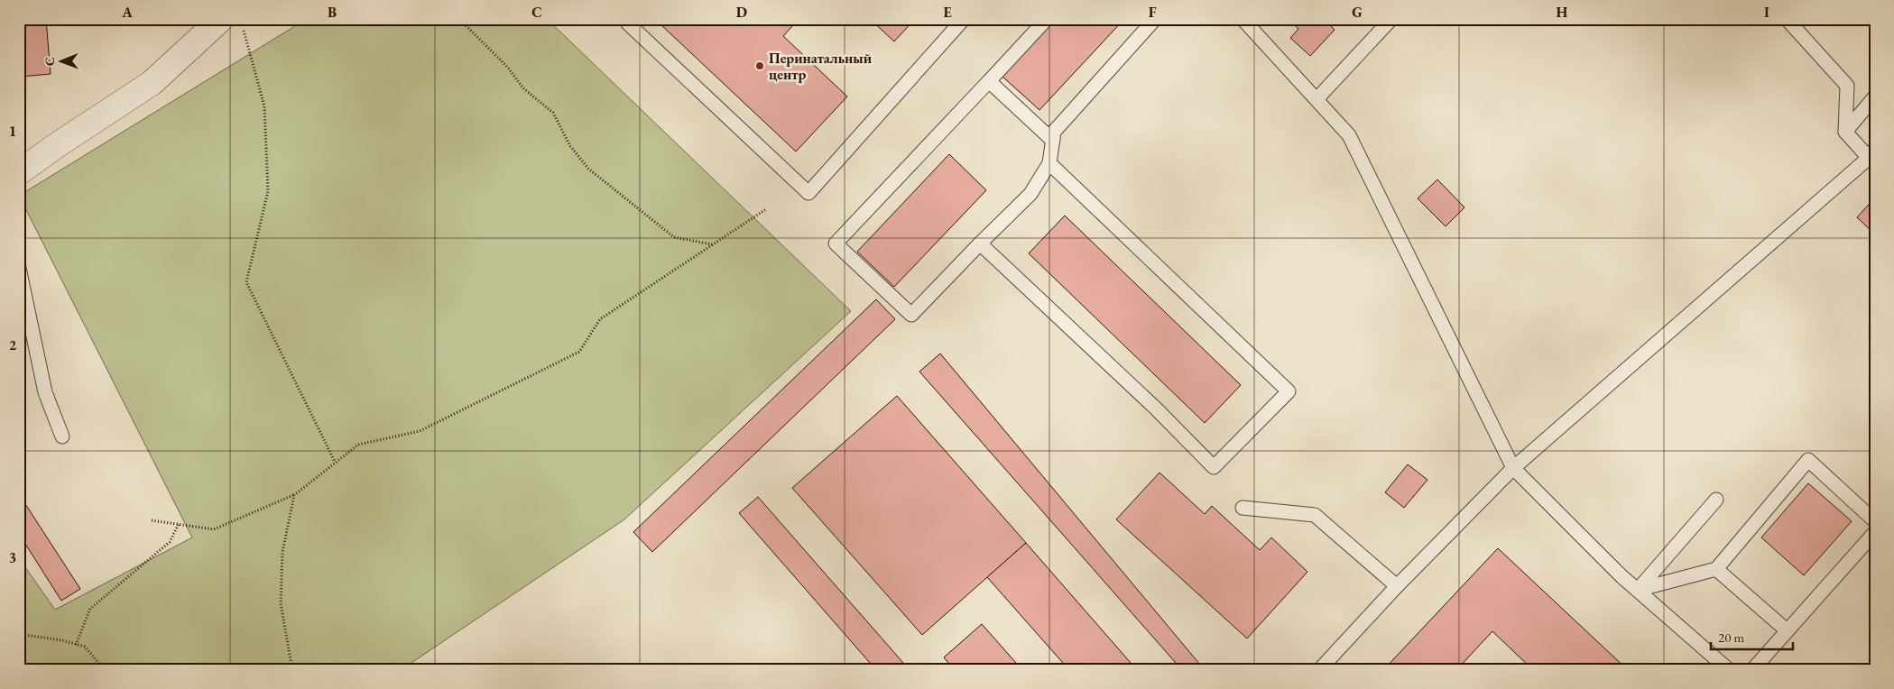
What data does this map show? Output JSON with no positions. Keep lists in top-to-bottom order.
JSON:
{
  "places": ["Перинатальный центр"],
  "scale_bar": "20 m",
  "north": "left",
  "grid": {
    "columns": [
      "A",
      "B",
      "C",
      "D",
      "E",
      "F",
      "G",
      "H",
      "I"
    ],
    "rows": ["1", "2", "3"]
  }
}
